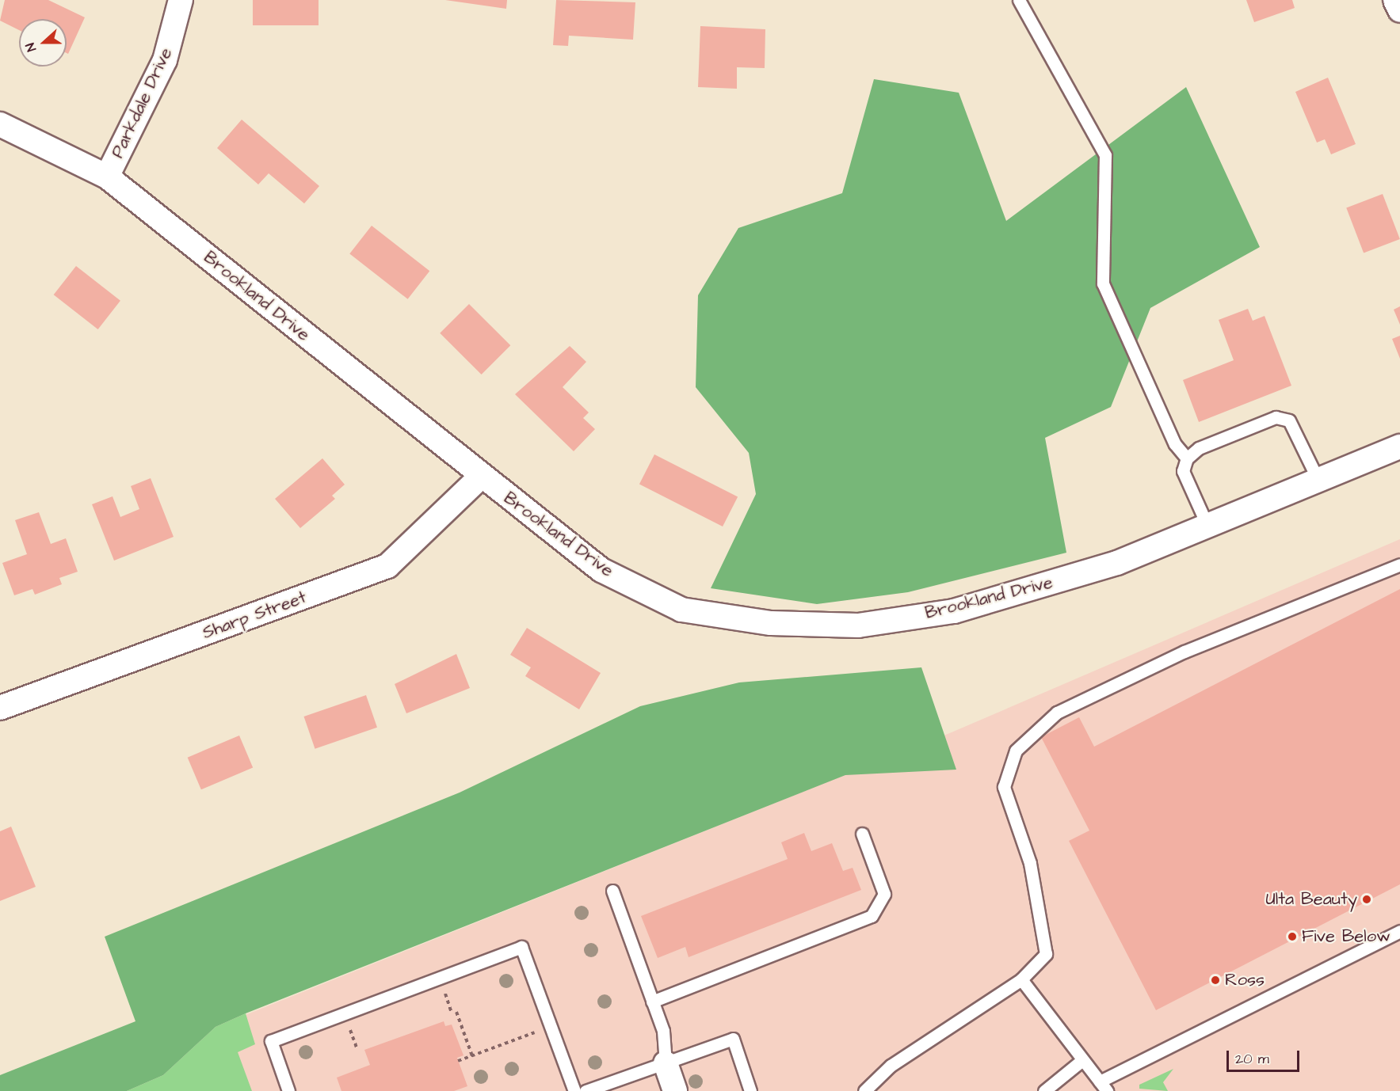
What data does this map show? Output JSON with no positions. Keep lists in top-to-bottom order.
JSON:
{
  "streets": {
    "street": ["Parkdale Drive", "Brookland Drive", "Sharp Street"]
  },
  "crossings": [
    ["Parkdale Drive", "Brookland Drive"],
    ["Brookland Drive", "Sharp Street"]
  ],
  "places": ["Ulta Beauty", "Five Below", "Ross"],
  "scale_bar": "20 m",
  "north": "left"
}
